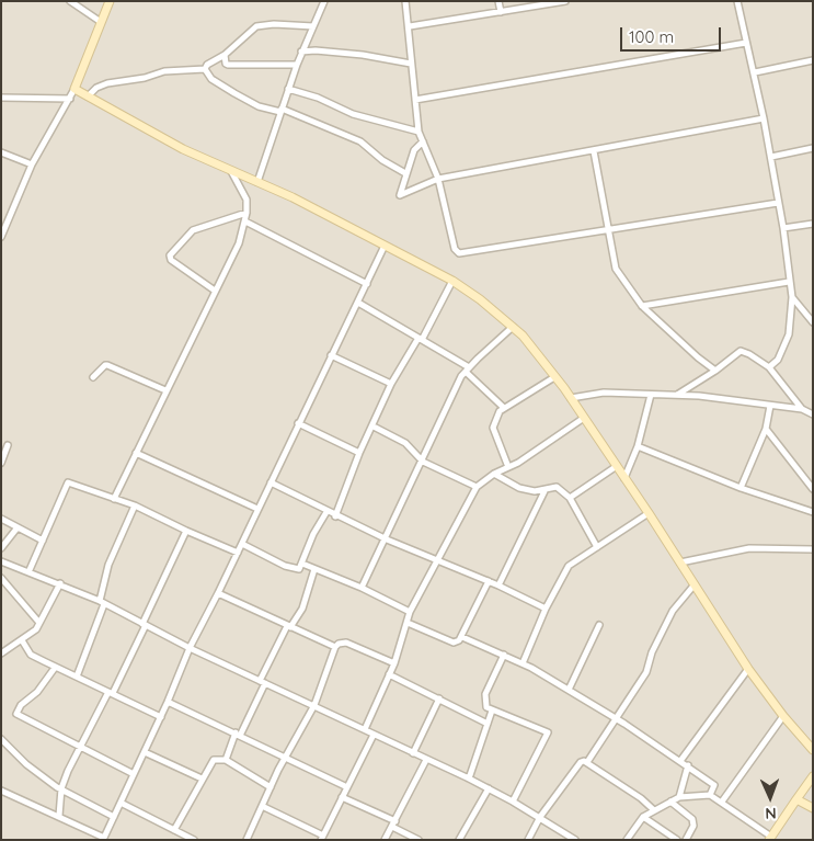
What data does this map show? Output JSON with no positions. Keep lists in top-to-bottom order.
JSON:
{
  "scale_bar": "100 m",
  "north": "bottom"
}
